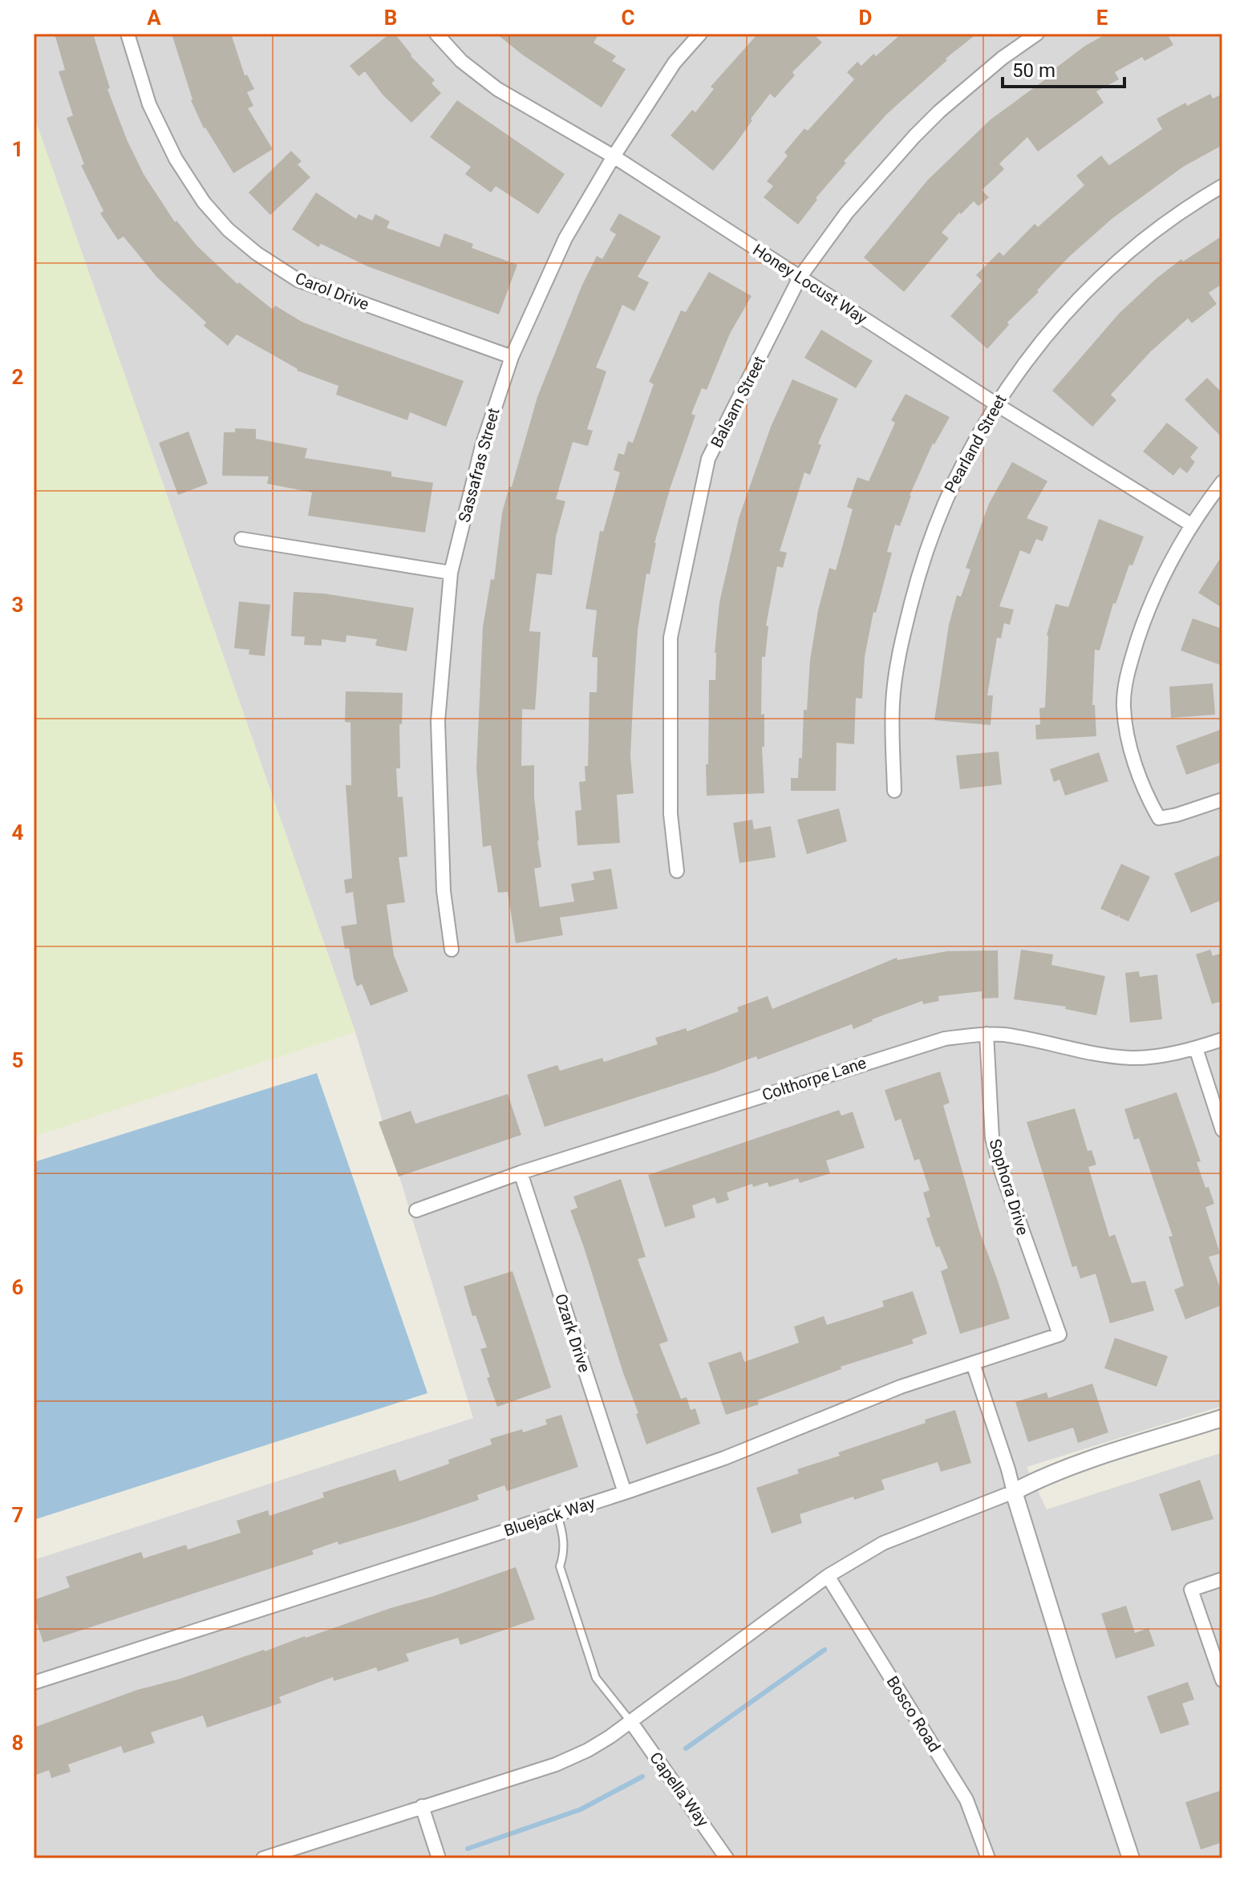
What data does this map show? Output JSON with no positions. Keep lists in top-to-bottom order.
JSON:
{
  "streets": {
    "street": [
      "Honey Locust Way",
      "Carol Drive",
      "Balsam Street",
      "Pearland Street",
      "Sassafras Street",
      "Colthorpe Lane",
      "Sophora Drive",
      "Ozark Drive",
      "Bluejack Way",
      "Bosco Road",
      "Capella Way"
    ]
  },
  "crossings": [
    ["Honey Locust Way", "Balsam Street"],
    ["Honey Locust Way", "Pearland Street"],
    ["Honey Locust Way", "Sassafras Street"],
    ["Carol Drive", "Sassafras Street"],
    ["Colthorpe Lane", "Sophora Drive"],
    ["Colthorpe Lane", "Ozark Drive"],
    ["Sophora Drive", "Bluejack Way"],
    ["Ozark Drive", "Bluejack Way"]
  ],
  "scale_bar": "50 m",
  "grid": {
    "columns": [
      "A",
      "B",
      "C",
      "D",
      "E"
    ],
    "rows": [
      "1",
      "2",
      "3",
      "4",
      "5",
      "6",
      "7",
      "8"
    ]
  }
}
